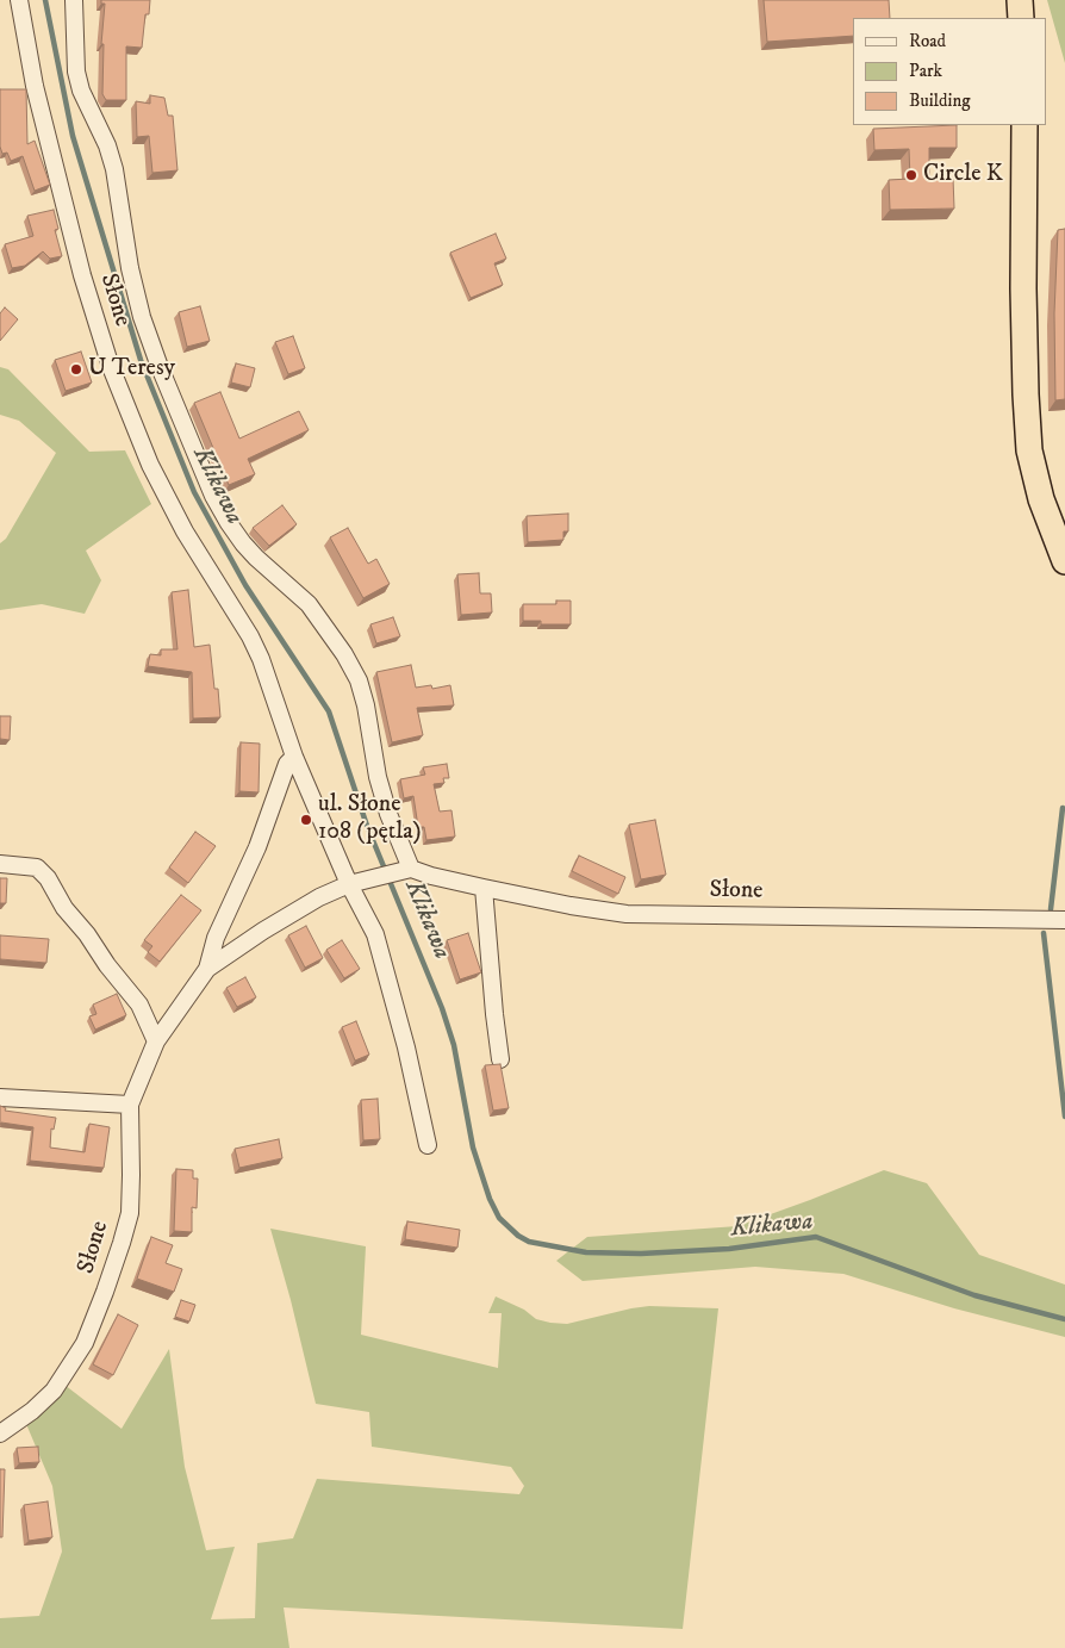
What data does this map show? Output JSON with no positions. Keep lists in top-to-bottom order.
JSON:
{
  "streets": {
    "street": ["Słone"]
  },
  "water": ["Klikawa"],
  "places": ["Circle K", "U Teresy", "ul. Słone 108 (pętla)"],
  "legend": ["Road", "Park", "Building"]
}
